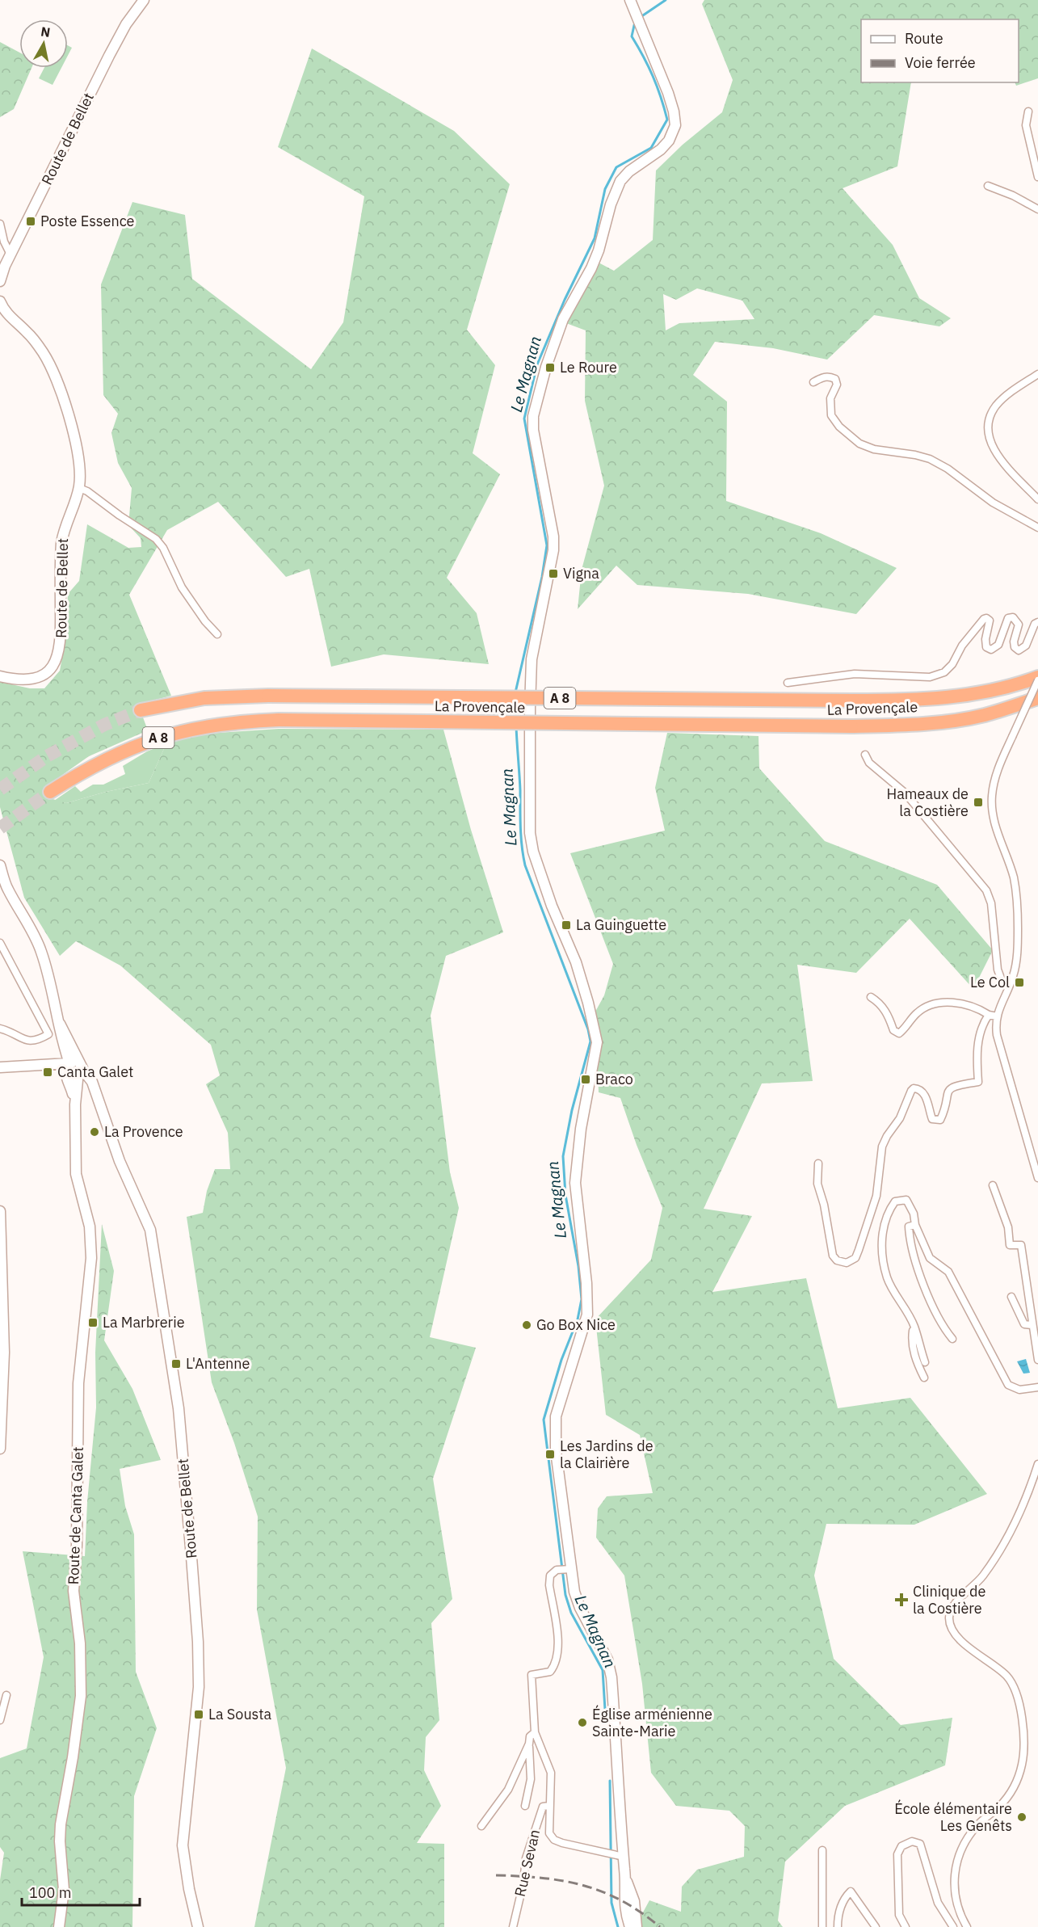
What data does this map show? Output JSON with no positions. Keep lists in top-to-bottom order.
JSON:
{
  "streets": {
    "highway": ["A 8", "La Provençale"],
    "street": ["Route de Bellet", "Route de Canta Galet", "Rue Sevan"]
  },
  "crossings": [
    ["Route de Bellet", "Route de Canta Galet"]
  ],
  "water": ["Le Magnan"],
  "places": {
    "transit": [
      "Poste Essence",
      "Le Roure",
      "Vigna",
      "Hameaux de la Costière",
      "La Guinguette",
      "Le Col",
      "Canta Galet",
      "Braco",
      "La Marbrerie",
      "L'Antenne",
      "Les Jardins de la Clairière",
      "La Sousta"
    ],
    "other": [
      "La Provence",
      "Go Box Nice",
      "Église arménienne Sainte-Marie",
      "École élémentaire Les Genêts"
    ],
    "health": ["Clinique de la Costière"]
  },
  "legend": ["Route", "Voie ferrée"],
  "scale_bar": "100 m",
  "north": "top"
}
